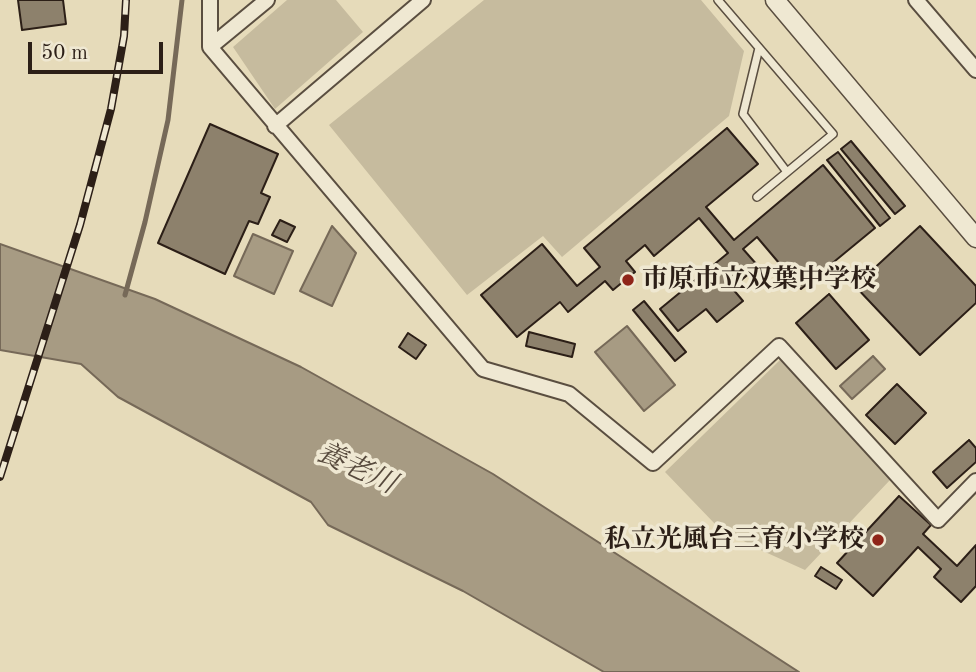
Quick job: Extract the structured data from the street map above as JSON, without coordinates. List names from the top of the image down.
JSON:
{
  "water": ["養老川"],
  "places": ["市原市立双葉中学校", "私立光風台三育小学校"],
  "scale_bar": "50 m"
}
